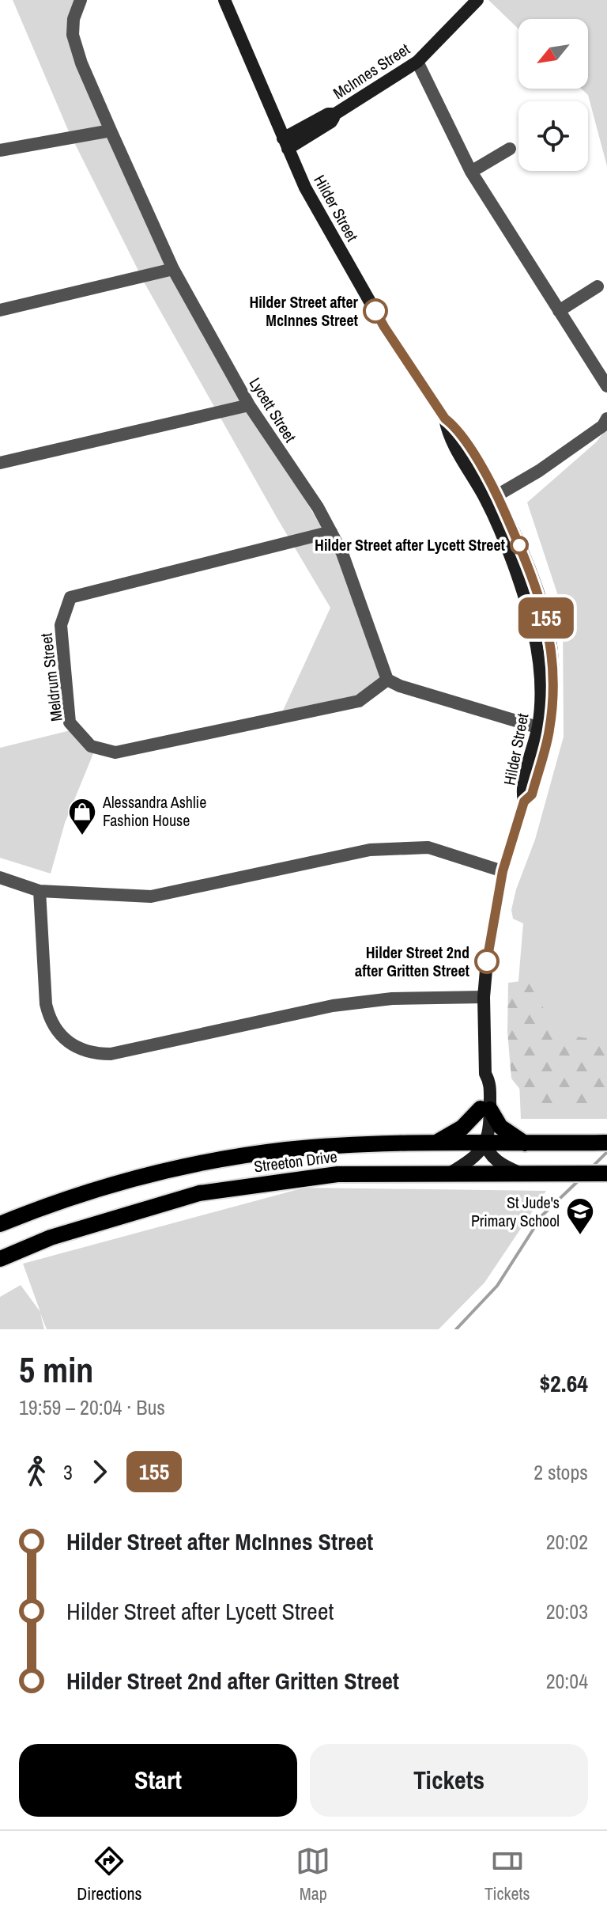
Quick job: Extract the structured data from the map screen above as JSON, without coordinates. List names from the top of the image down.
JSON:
{
  "streets": {
    "main road": ["Streeton Drive"],
    "street": [
      "McInnes Street",
      "Hilder Street",
      "Lycett Street",
      "Meldrum Street"
    ]
  },
  "crossings": [
    ["McInnes Street", "Hilder Street"],
    ["Hilder Street", "Streeton Drive"],
    ["Lycett Street", "Meldrum Street"]
  ],
  "places": {
    "other": ["Hilder Street after McInnes Street", "Hilder Street after Lycett Street", "Hilder Street 2nd after Gritten Street"],
    "shop": ["Alessandra Ashlie Fashion House"],
    "school or university": ["St Jude's Primary School"]
  },
  "lines": ["bus line 155"],
  "north": "bottom left",
  "page": {
    "on_map": "155",
    "heading": ["5 min", "19:59 – 20:04 · Bus", "$2.64"],
    "legs": ["3", "155", "2 stops"],
    "list": [
      {
        "name": "Hilder Street after McInnes Street",
        "value": "20:02"
      },
      {
        "name": "Hilder Street after Lycett Street",
        "value": "20:03"
      },
      {
        "name": "Hilder Street 2nd after Gritten Street",
        "value": "20:04"
      }
    ],
    "buttons": ["Start", "Tickets"],
    "tabs": ["Directions", "Map", "Tickets"]
  }
}
